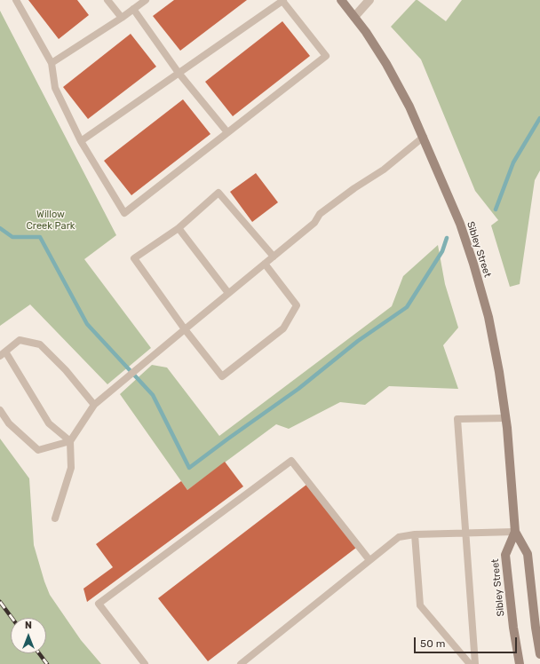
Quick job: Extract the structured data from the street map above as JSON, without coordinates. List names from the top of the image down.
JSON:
{
  "streets": {
    "street": ["Sibley Street"]
  },
  "parks": ["Willow Creek Park"],
  "scale_bar": "50 m",
  "north": "top"
}
